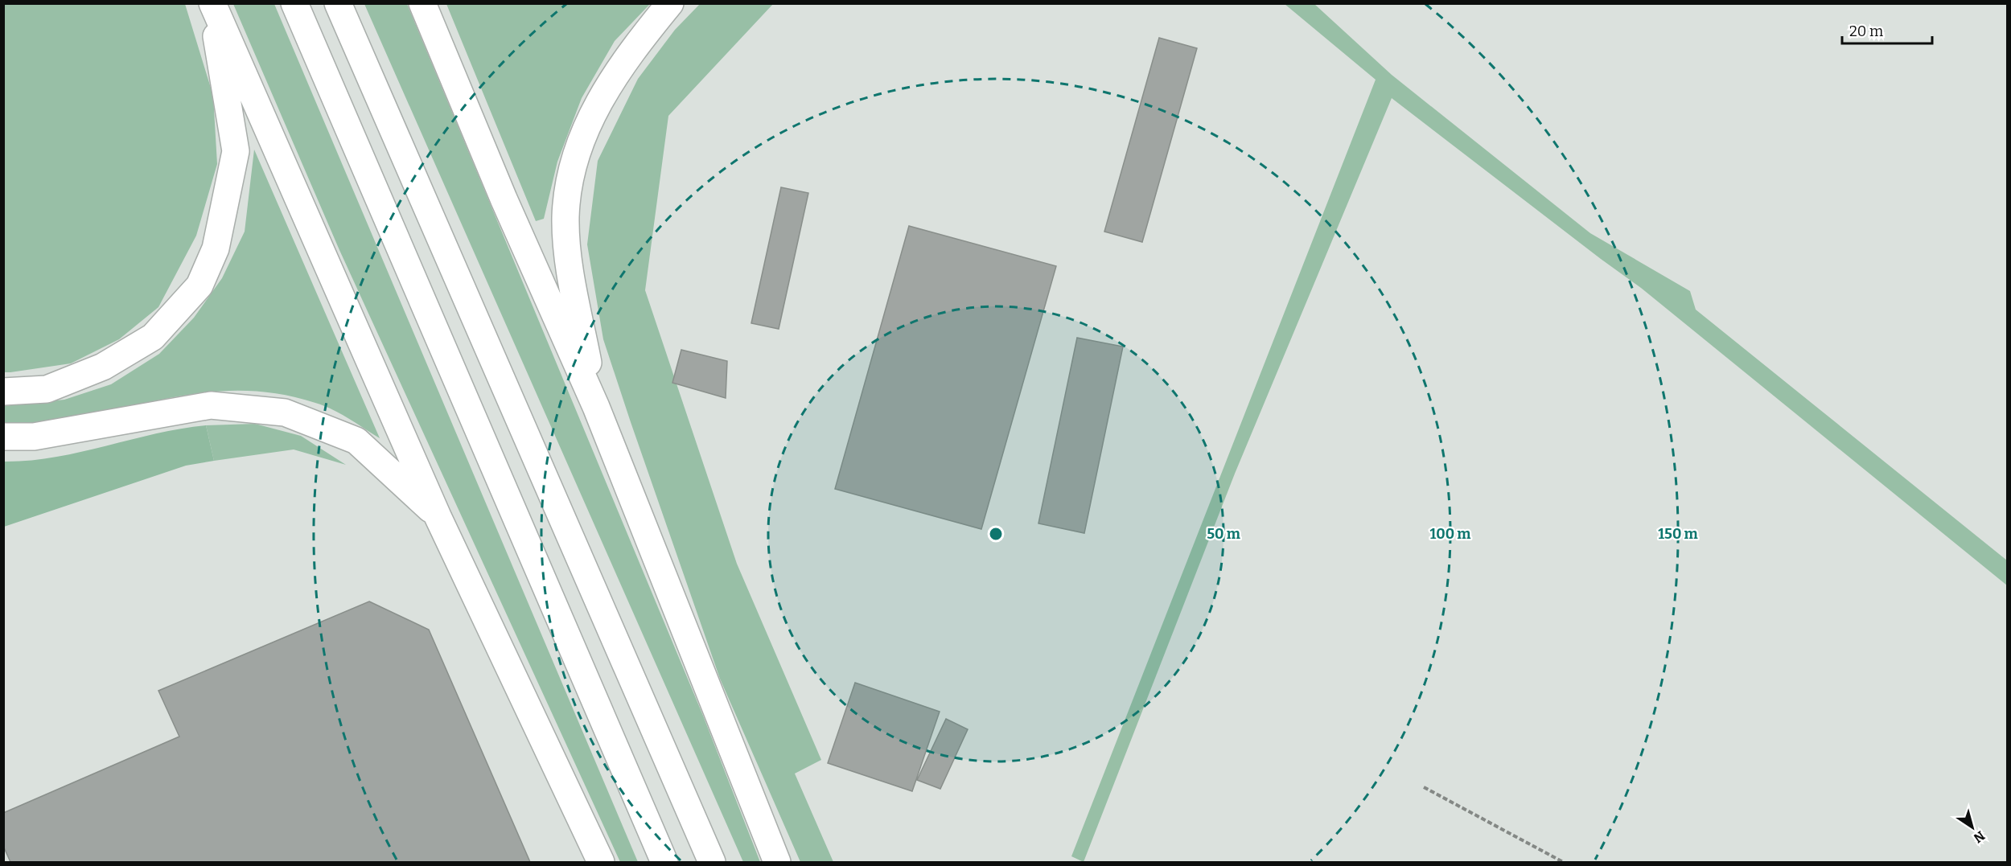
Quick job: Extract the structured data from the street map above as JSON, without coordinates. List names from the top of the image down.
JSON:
{
  "scale_bar": "20 m",
  "north": "bottom right",
  "rings": ["50 m", "100 m", "150 m"]
}
